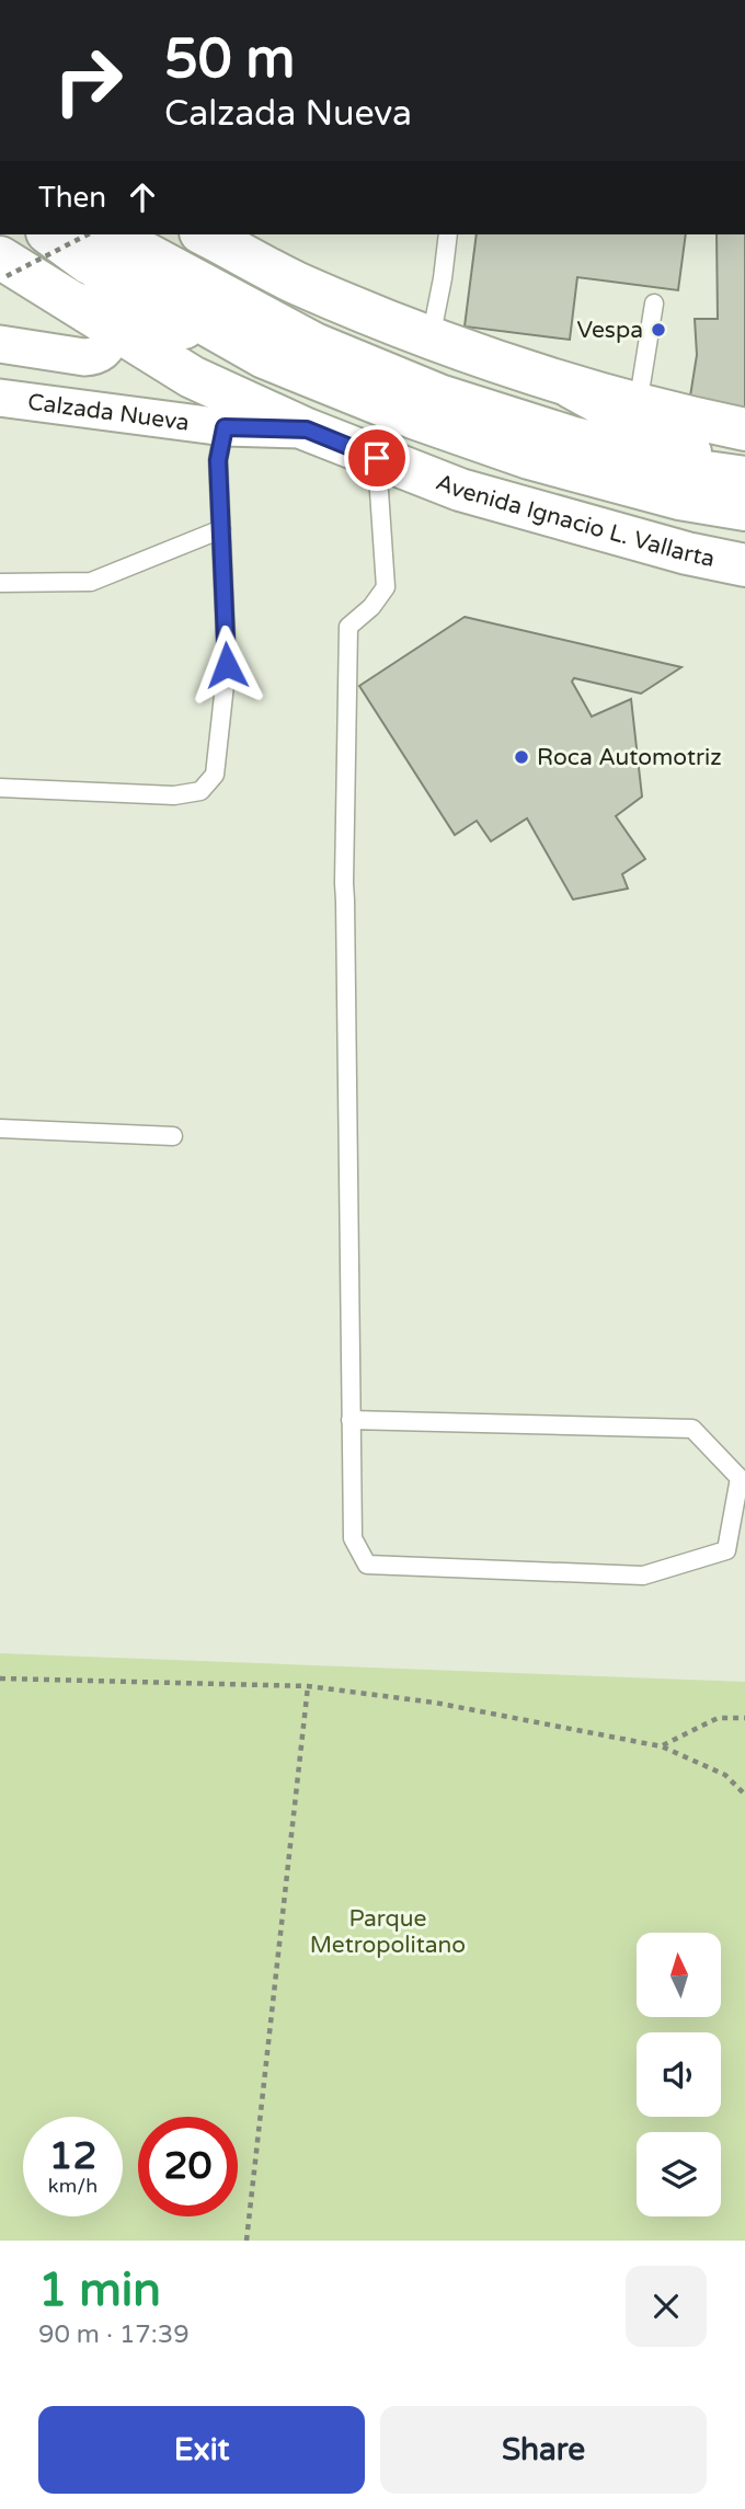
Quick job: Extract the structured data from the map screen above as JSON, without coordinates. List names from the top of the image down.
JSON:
{
  "streets": {
    "main road": ["Avenida Ignacio L. Vallarta"],
    "street": ["Calzada Nueva"]
  },
  "crossings": [
    ["Calzada Nueva", "Avenida Ignacio L. Vallarta"]
  ],
  "parks": ["Parque Metropolitano"],
  "places": ["Vespa", "Roca Automotriz"],
  "north": "top",
  "page": {
    "turn": ["50 m", "Calzada Nueva"],
    "then": "Then",
    "speed": "12 km/h",
    "limit": "20",
    "heading": ["1 min", "90 m · 17:39"],
    "buttons": ["Exit", "Share"]
  }
}
